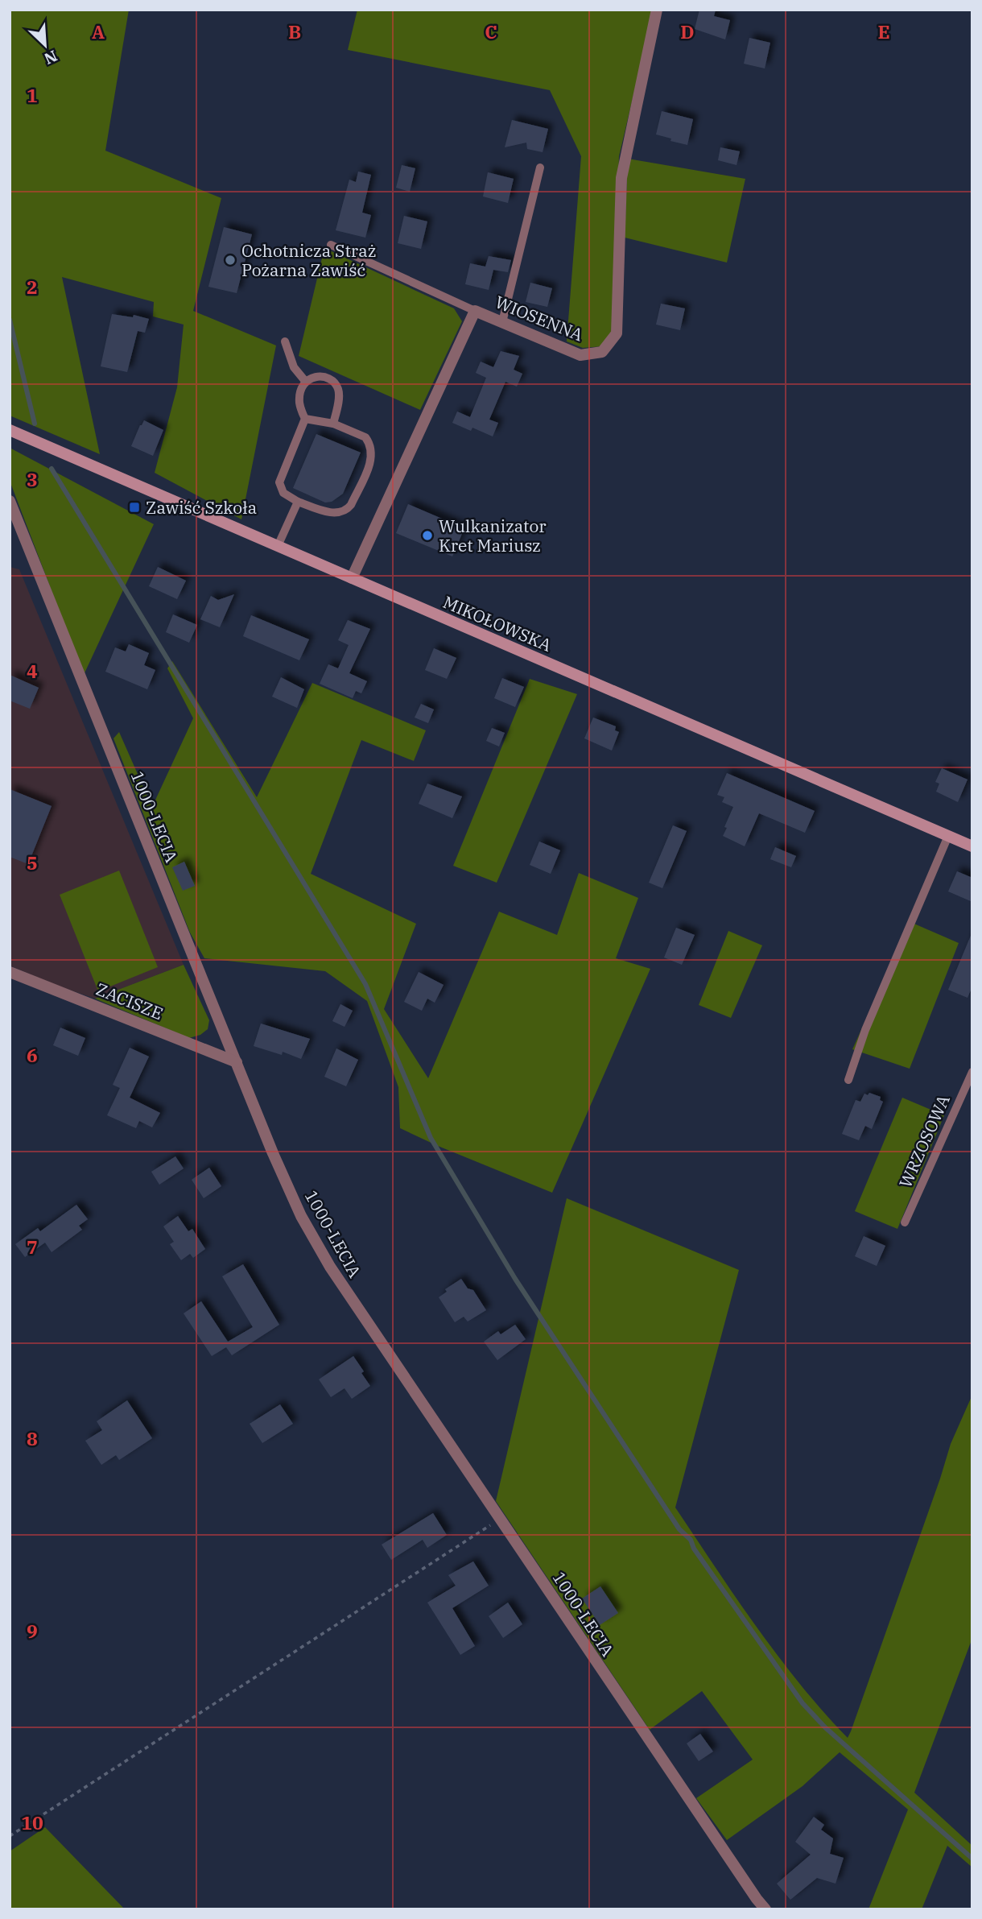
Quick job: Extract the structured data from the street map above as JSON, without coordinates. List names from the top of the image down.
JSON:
{
  "streets": {
    "main road": ["MIKOŁOWSKA"],
    "street": ["WIOSENNA", "1000-LECIA", "ZACISZE"],
    "lane": ["WRZOSOWA"]
  },
  "crossings": [
    ["WIOSENNA", "MIKOŁOWSKA"],
    ["1000-LECIA", "ZACISZE"]
  ],
  "places": {
    "other": ["Ochotnicza Straż Pożarna Zawiść", "Wulkanizator Kret Mariusz"],
    "transit": ["Zawiść Szkoła"]
  },
  "north": "bottom right",
  "grid": {
    "columns": [
      "A",
      "B",
      "C",
      "D",
      "E"
    ],
    "rows": [
      "1",
      "2",
      "3",
      "4",
      "5",
      "6",
      "7",
      "8",
      "9",
      "10"
    ]
  }
}
